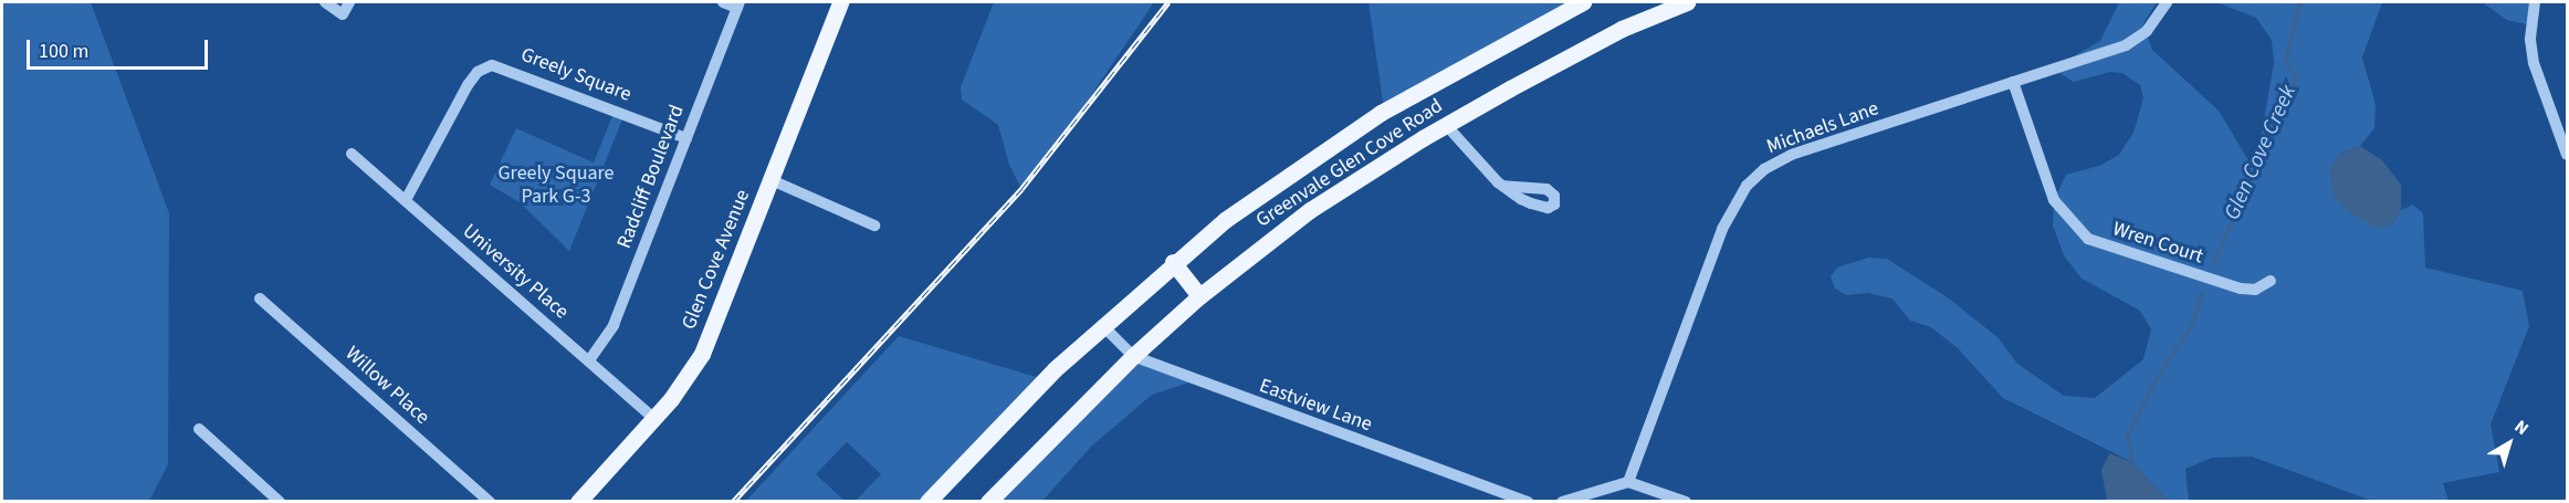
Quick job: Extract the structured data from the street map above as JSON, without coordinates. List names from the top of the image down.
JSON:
{
  "streets": {
    "main road": ["Greenvale Glen Cove Road", "Glen Cove Avenue"],
    "street": [
      "Greely Square",
      "Michaels Lane",
      "Radcliff Boulevard",
      "Wren Court",
      "University Place",
      "Willow Place",
      "Eastview Lane"
    ]
  },
  "crossings": [
    ["Greely Square", "Radcliff Boulevard"],
    ["Greely Square", "University Place"],
    ["Michaels Lane", "Wren Court"],
    ["Greenvale Glen Cove Road", "Eastview Lane"],
    ["Radcliff Boulevard", "University Place"],
    ["Glen Cove Avenue", "University Place"]
  ],
  "water": ["Glen Cove Creek"],
  "parks": ["Greely Square Park G-3"],
  "scale_bar": "100 m",
  "north": "top right"
}
